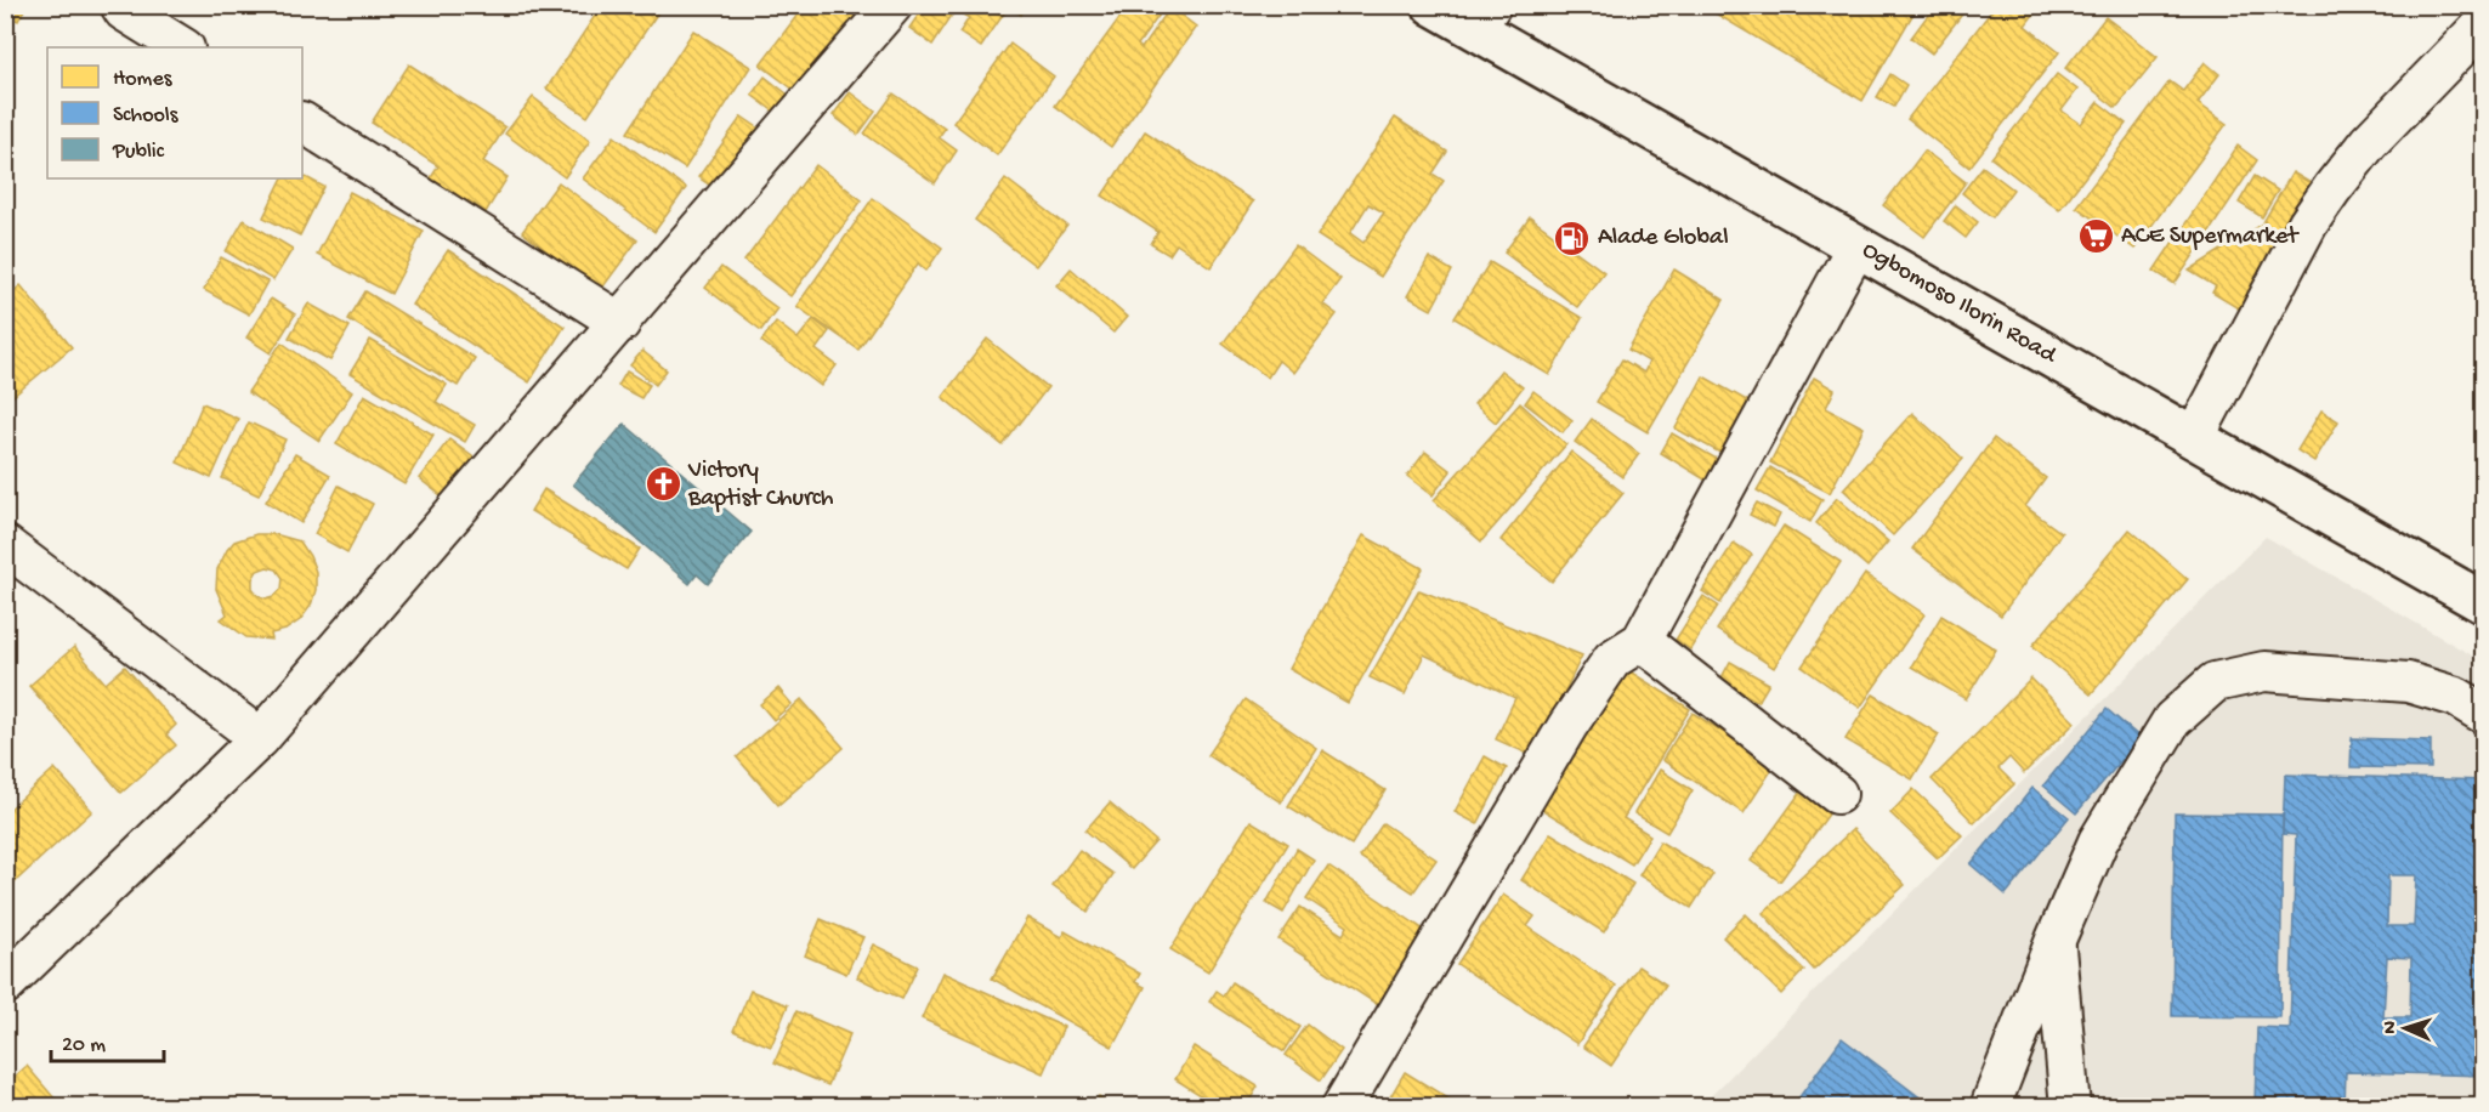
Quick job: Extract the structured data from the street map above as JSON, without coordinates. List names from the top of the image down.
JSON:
{
  "streets": {
    "highway": ["Ogbomoso Ilorin Road"]
  },
  "places": {
    "supermarket": ["ACE Supermarket"],
    "fuel station": ["Alade Global"],
    "church": ["Victory Baptist Church"]
  },
  "legend": ["Homes", "Schools", "Public"],
  "scale_bar": "20 m",
  "north": "left"
}
